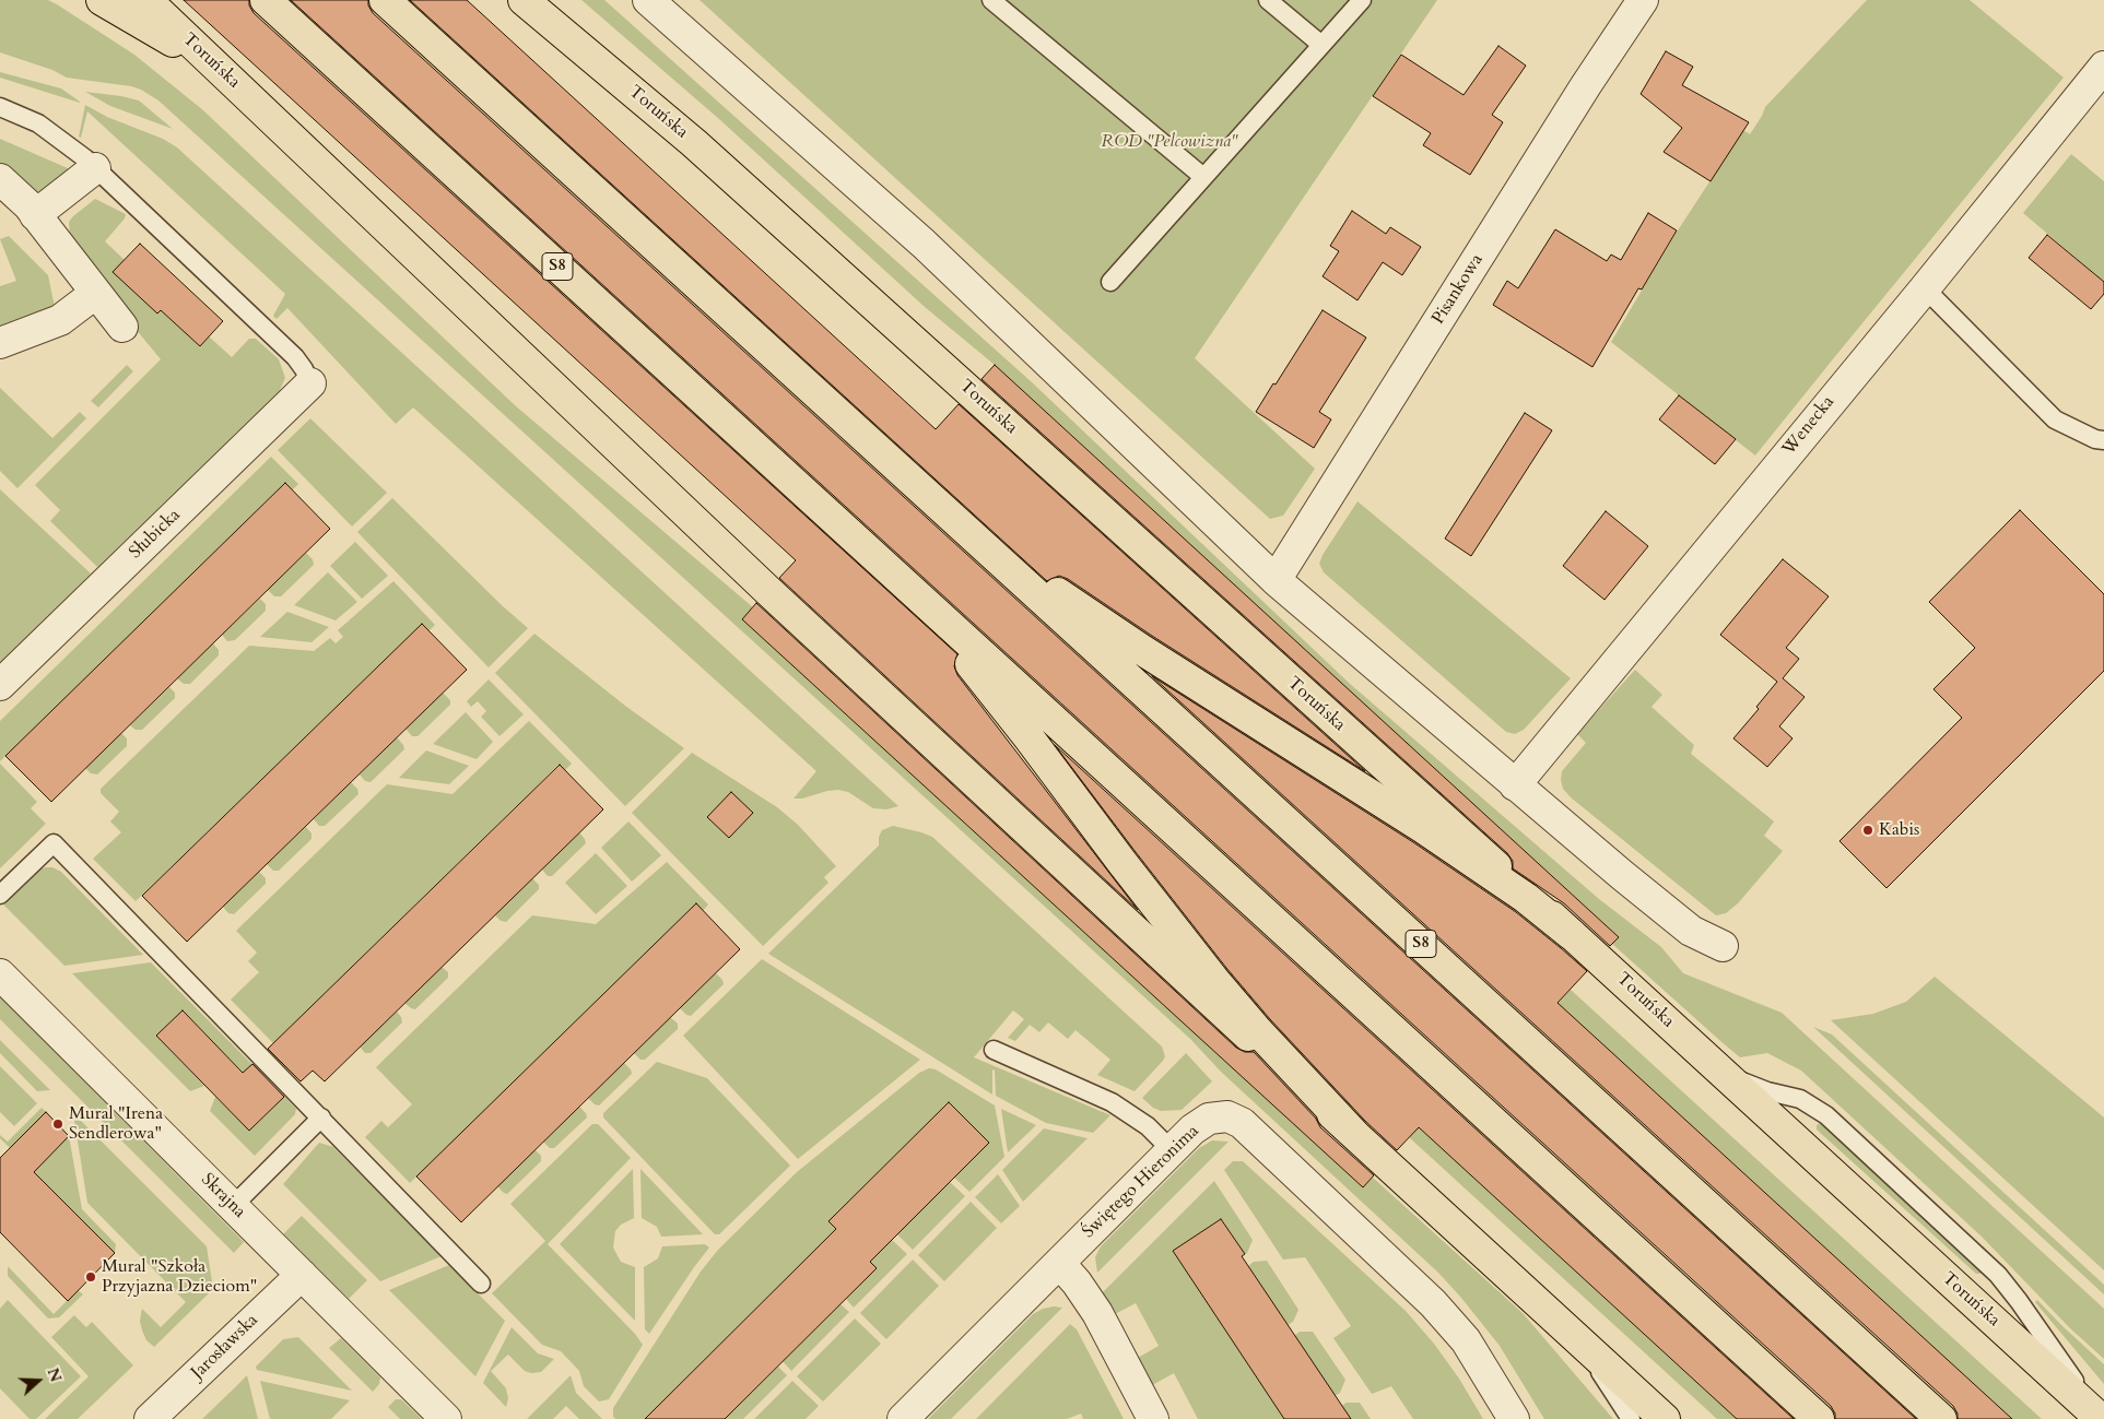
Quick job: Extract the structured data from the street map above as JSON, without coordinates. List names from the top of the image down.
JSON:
{
  "streets": {
    "main road": ["Toruńska", "S8"],
    "street": [
      "Pisankowa",
      "Wenecka",
      "Słubicka",
      "Świętego Hieronima",
      "Skrajna",
      "Jarosławska"
    ]
  },
  "crossings": [
    ["Skrajna", "Jarosławska"]
  ],
  "parks": ["ROD \"Pelcowizna\""],
  "places": ["Kabis", "Mural \"Irena Sendlerowa\"", "Mural \"Szkoła Przyjazna Dzieciom\""],
  "north": "right"
}
